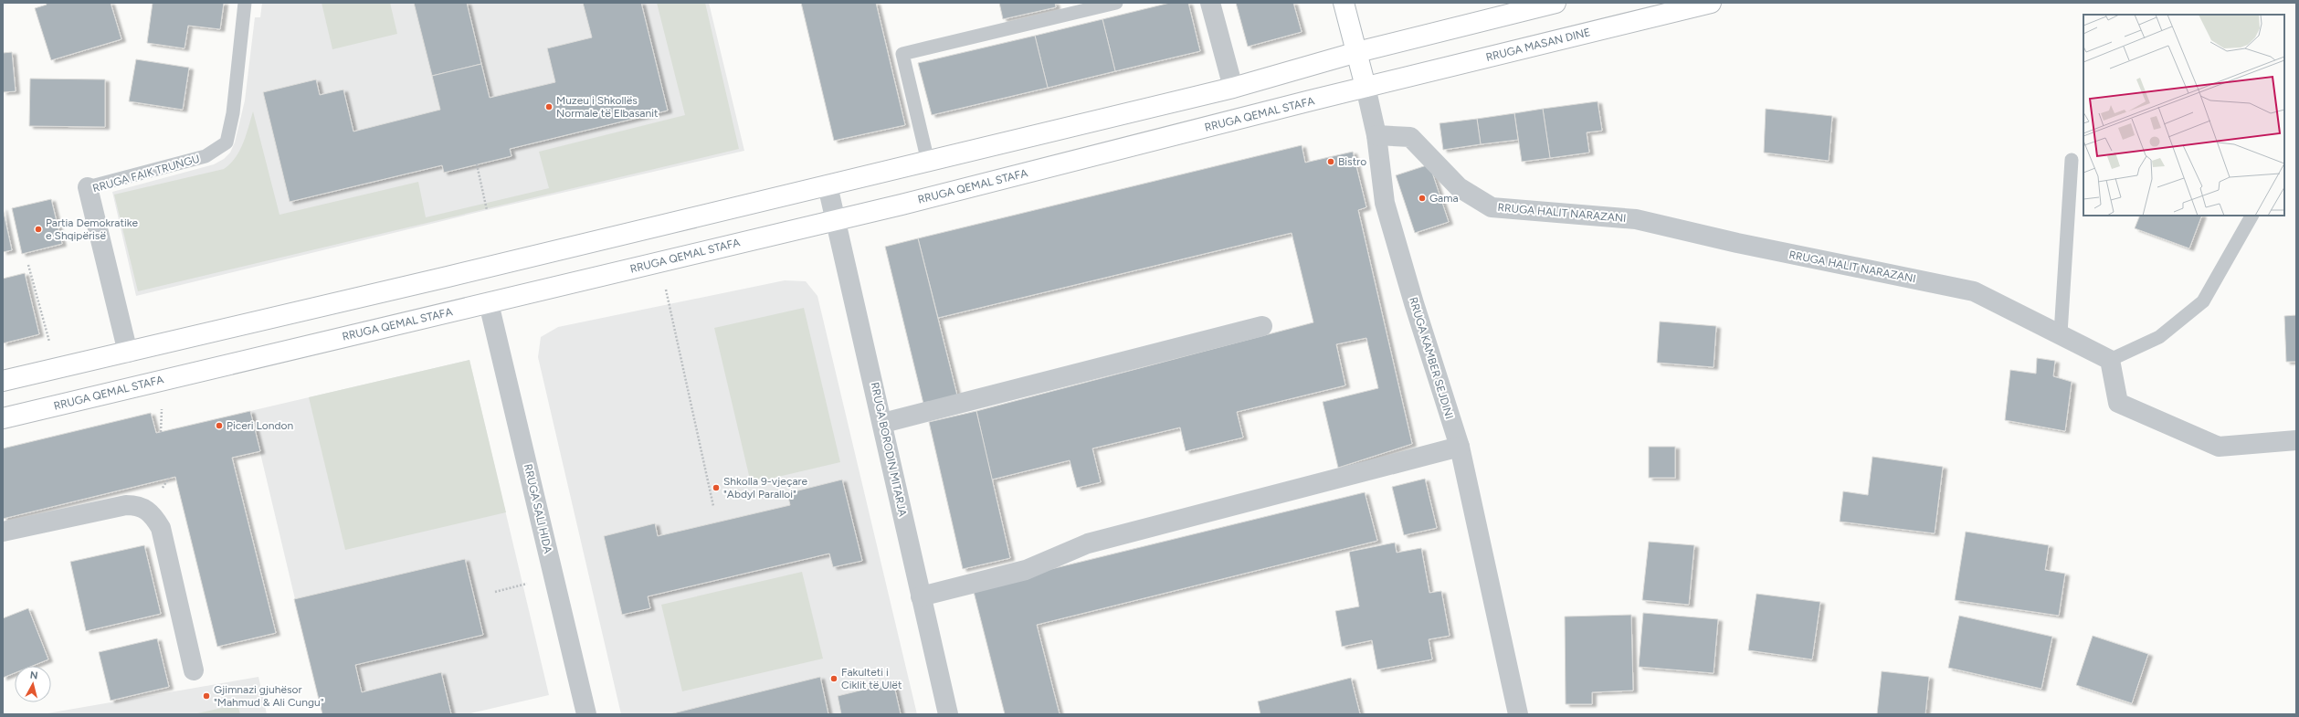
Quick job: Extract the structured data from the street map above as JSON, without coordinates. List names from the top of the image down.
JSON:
{
  "streets": {
    "main road": ["RRUGA MASAN DINE", "RRUGA QEMAL STAFA", "RRUGA KAMBER SEJDINI"],
    "street": [
      "RRUGA FAIK TRUNGU",
      "RRUGA HALIT NARAZANI",
      "RRUGA BORODIN MITARJA",
      "RRUGA SALI HIDA"
    ]
  },
  "crossings": [
    ["RRUGA MASAN DINE", "RRUGA QEMAL STAFA"],
    ["RRUGA MASAN DINE", "RRUGA KAMBER SEJDINI"],
    ["RRUGA QEMAL STAFA", "RRUGA KAMBER SEJDINI"],
    ["RRUGA QEMAL STAFA", "RRUGA BORODIN MITARJA"],
    ["RRUGA QEMAL STAFA", "RRUGA SALI HIDA"],
    ["RRUGA HALIT NARAZANI", "RRUGA KAMBER SEJDINI"]
  ],
  "places": [
    "Muzeu i Shkollës Normale të Elbasanit",
    "Bistro",
    "Gama",
    "Partia Demokratike e Shqipërisë",
    "Piceri London",
    "Shkolla 9-vjeçare \"Abdyl Paralloi\"",
    "Fakulteti i Ciklit të Ulët",
    "Gjimnazi gjuhësor \"Mahmud & Ali Cungu\""
  ],
  "north": "top"
}
